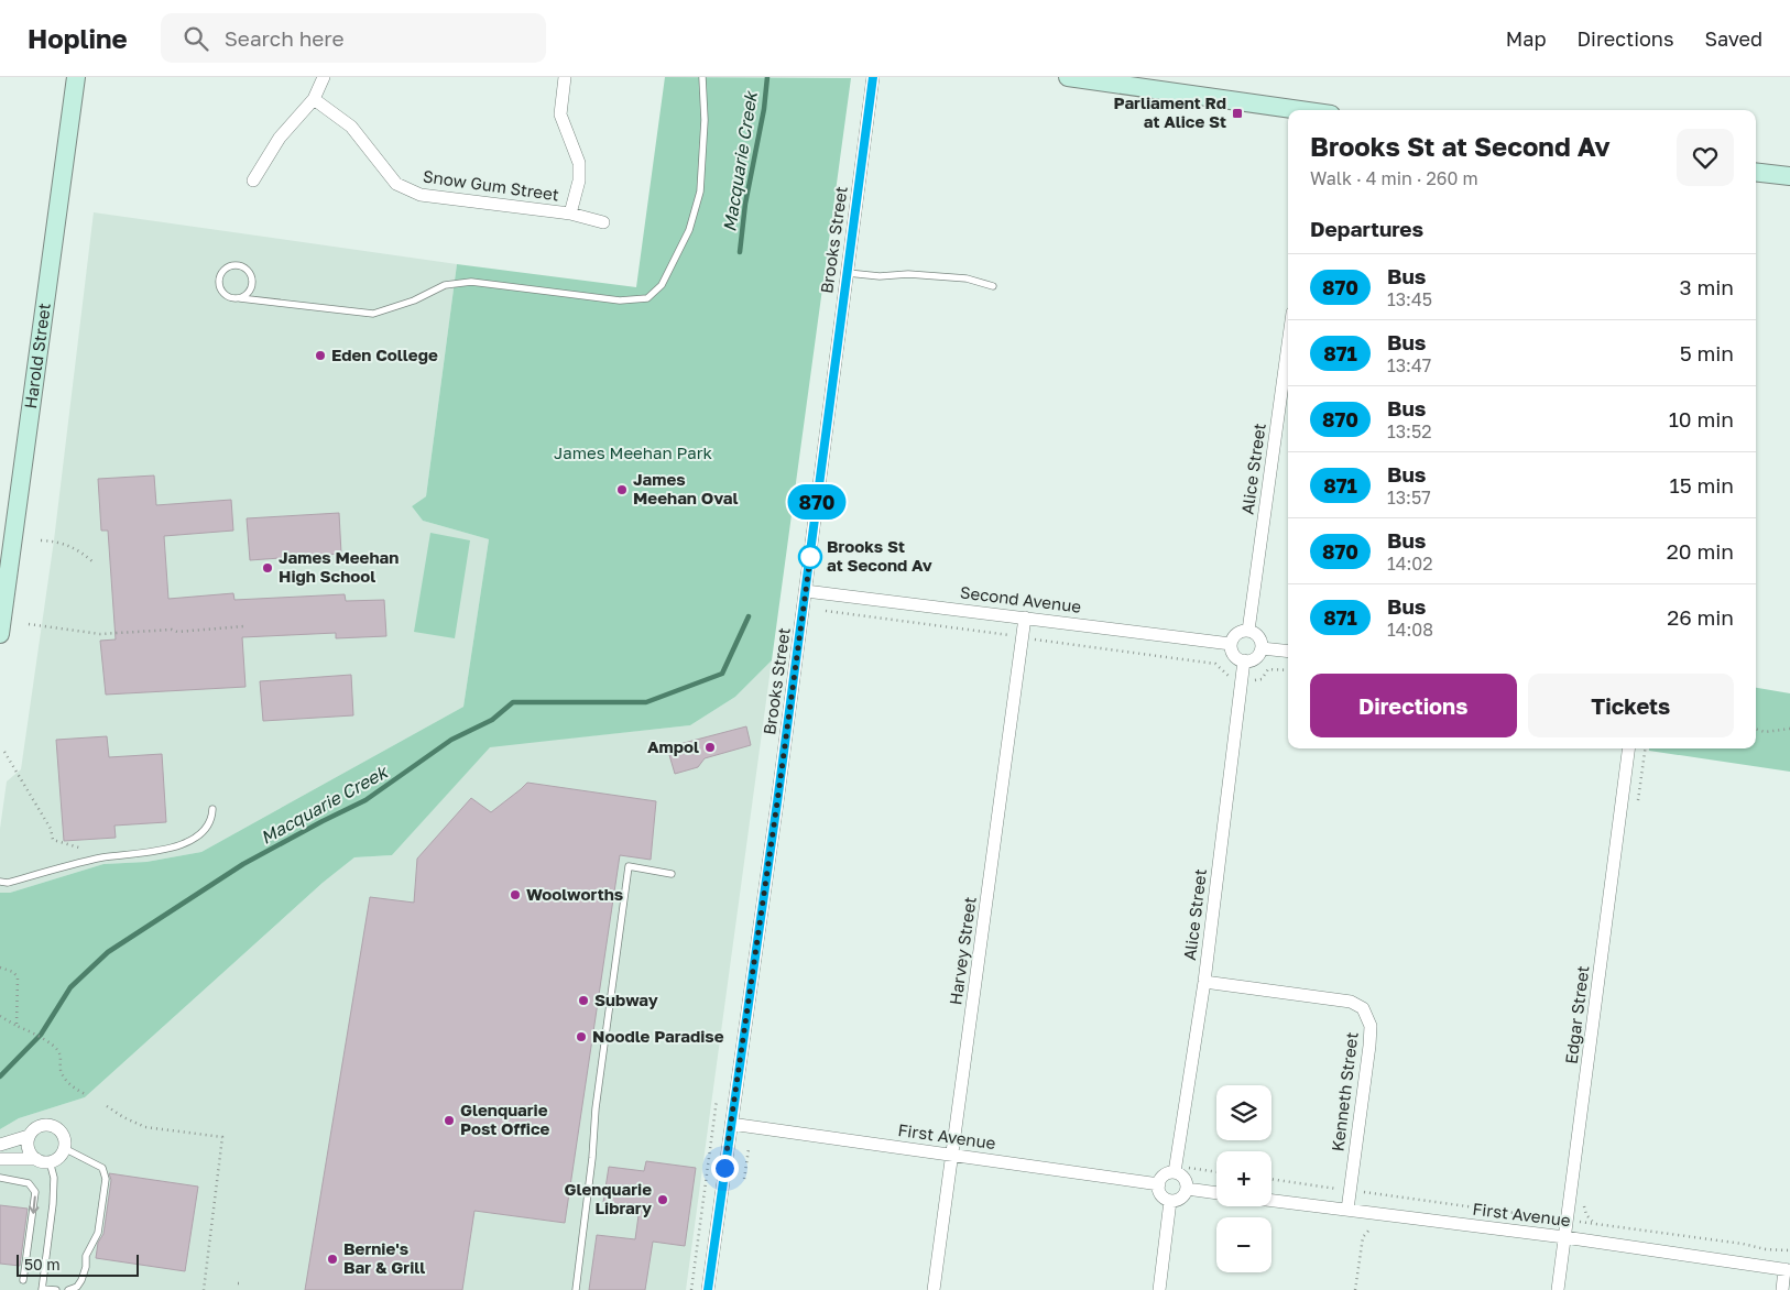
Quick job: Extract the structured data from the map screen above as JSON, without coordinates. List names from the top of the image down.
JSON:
{
  "streets": {
    "main road": ["Harold Street"],
    "street": [
      "Snow Gum Street",
      "Brooks Street",
      "Alice Street",
      "Second Avenue",
      "Harvey Street",
      "Edgar Street",
      "Kenneth Street",
      "First Avenue"
    ]
  },
  "crossings": [
    ["Brooks Street", "Second Avenue"],
    ["Brooks Street", "First Avenue"],
    ["Alice Street", "Second Avenue"],
    ["Alice Street", "Kenneth Street"],
    ["Alice Street", "First Avenue"],
    ["Second Avenue", "Harvey Street"],
    ["Harvey Street", "First Avenue"],
    ["Edgar Street", "First Avenue"],
    ["Kenneth Street", "First Avenue"]
  ],
  "water": ["Macquarie Creek"],
  "parks": ["James Meehan Park"],
  "places": {
    "transit": ["Parliament Rd at Alice St"],
    "other": [
      "Eden College",
      "James Meehan Oval",
      "Brooks St at Second Av",
      "James Meehan High School",
      "Ampol",
      "Woolworths",
      "Subway",
      "Noodle Paradise",
      "Glenquarie Post Office",
      "Glenquarie Library",
      "Bernie's Bar & Grill"
    ]
  },
  "lines": ["bus line 870"],
  "scale_bar": "50 m",
  "page": {
    "header": "Hopline",
    "search": "Search here",
    "nav": ["Map", "Directions", "Saved"],
    "on_map": "870",
    "heading": [
      ["Brooks St at Second Av", "Walk · 4 min · 260 m"],
      "Departures"
    ],
    "list": [
      {
        "mark": "870",
        "name": "Bus",
        "note": "13:45",
        "value": "3 min"
      },
      {
        "mark": "871",
        "name": "Bus",
        "note": "13:47",
        "value": "5 min"
      },
      {
        "mark": "870",
        "name": "Bus",
        "note": "13:52",
        "value": "10 min"
      },
      {
        "mark": "871",
        "name": "Bus",
        "note": "13:57",
        "value": "15 min"
      },
      {
        "mark": "870",
        "name": "Bus",
        "note": "14:02",
        "value": "20 min"
      },
      {
        "mark": "871",
        "name": "Bus",
        "note": "14:08",
        "value": "26 min"
      }
    ],
    "buttons": ["Directions", "Tickets"],
    "map_buttons": ["+", "−"],
    "scale": "50 m"
  }
}
